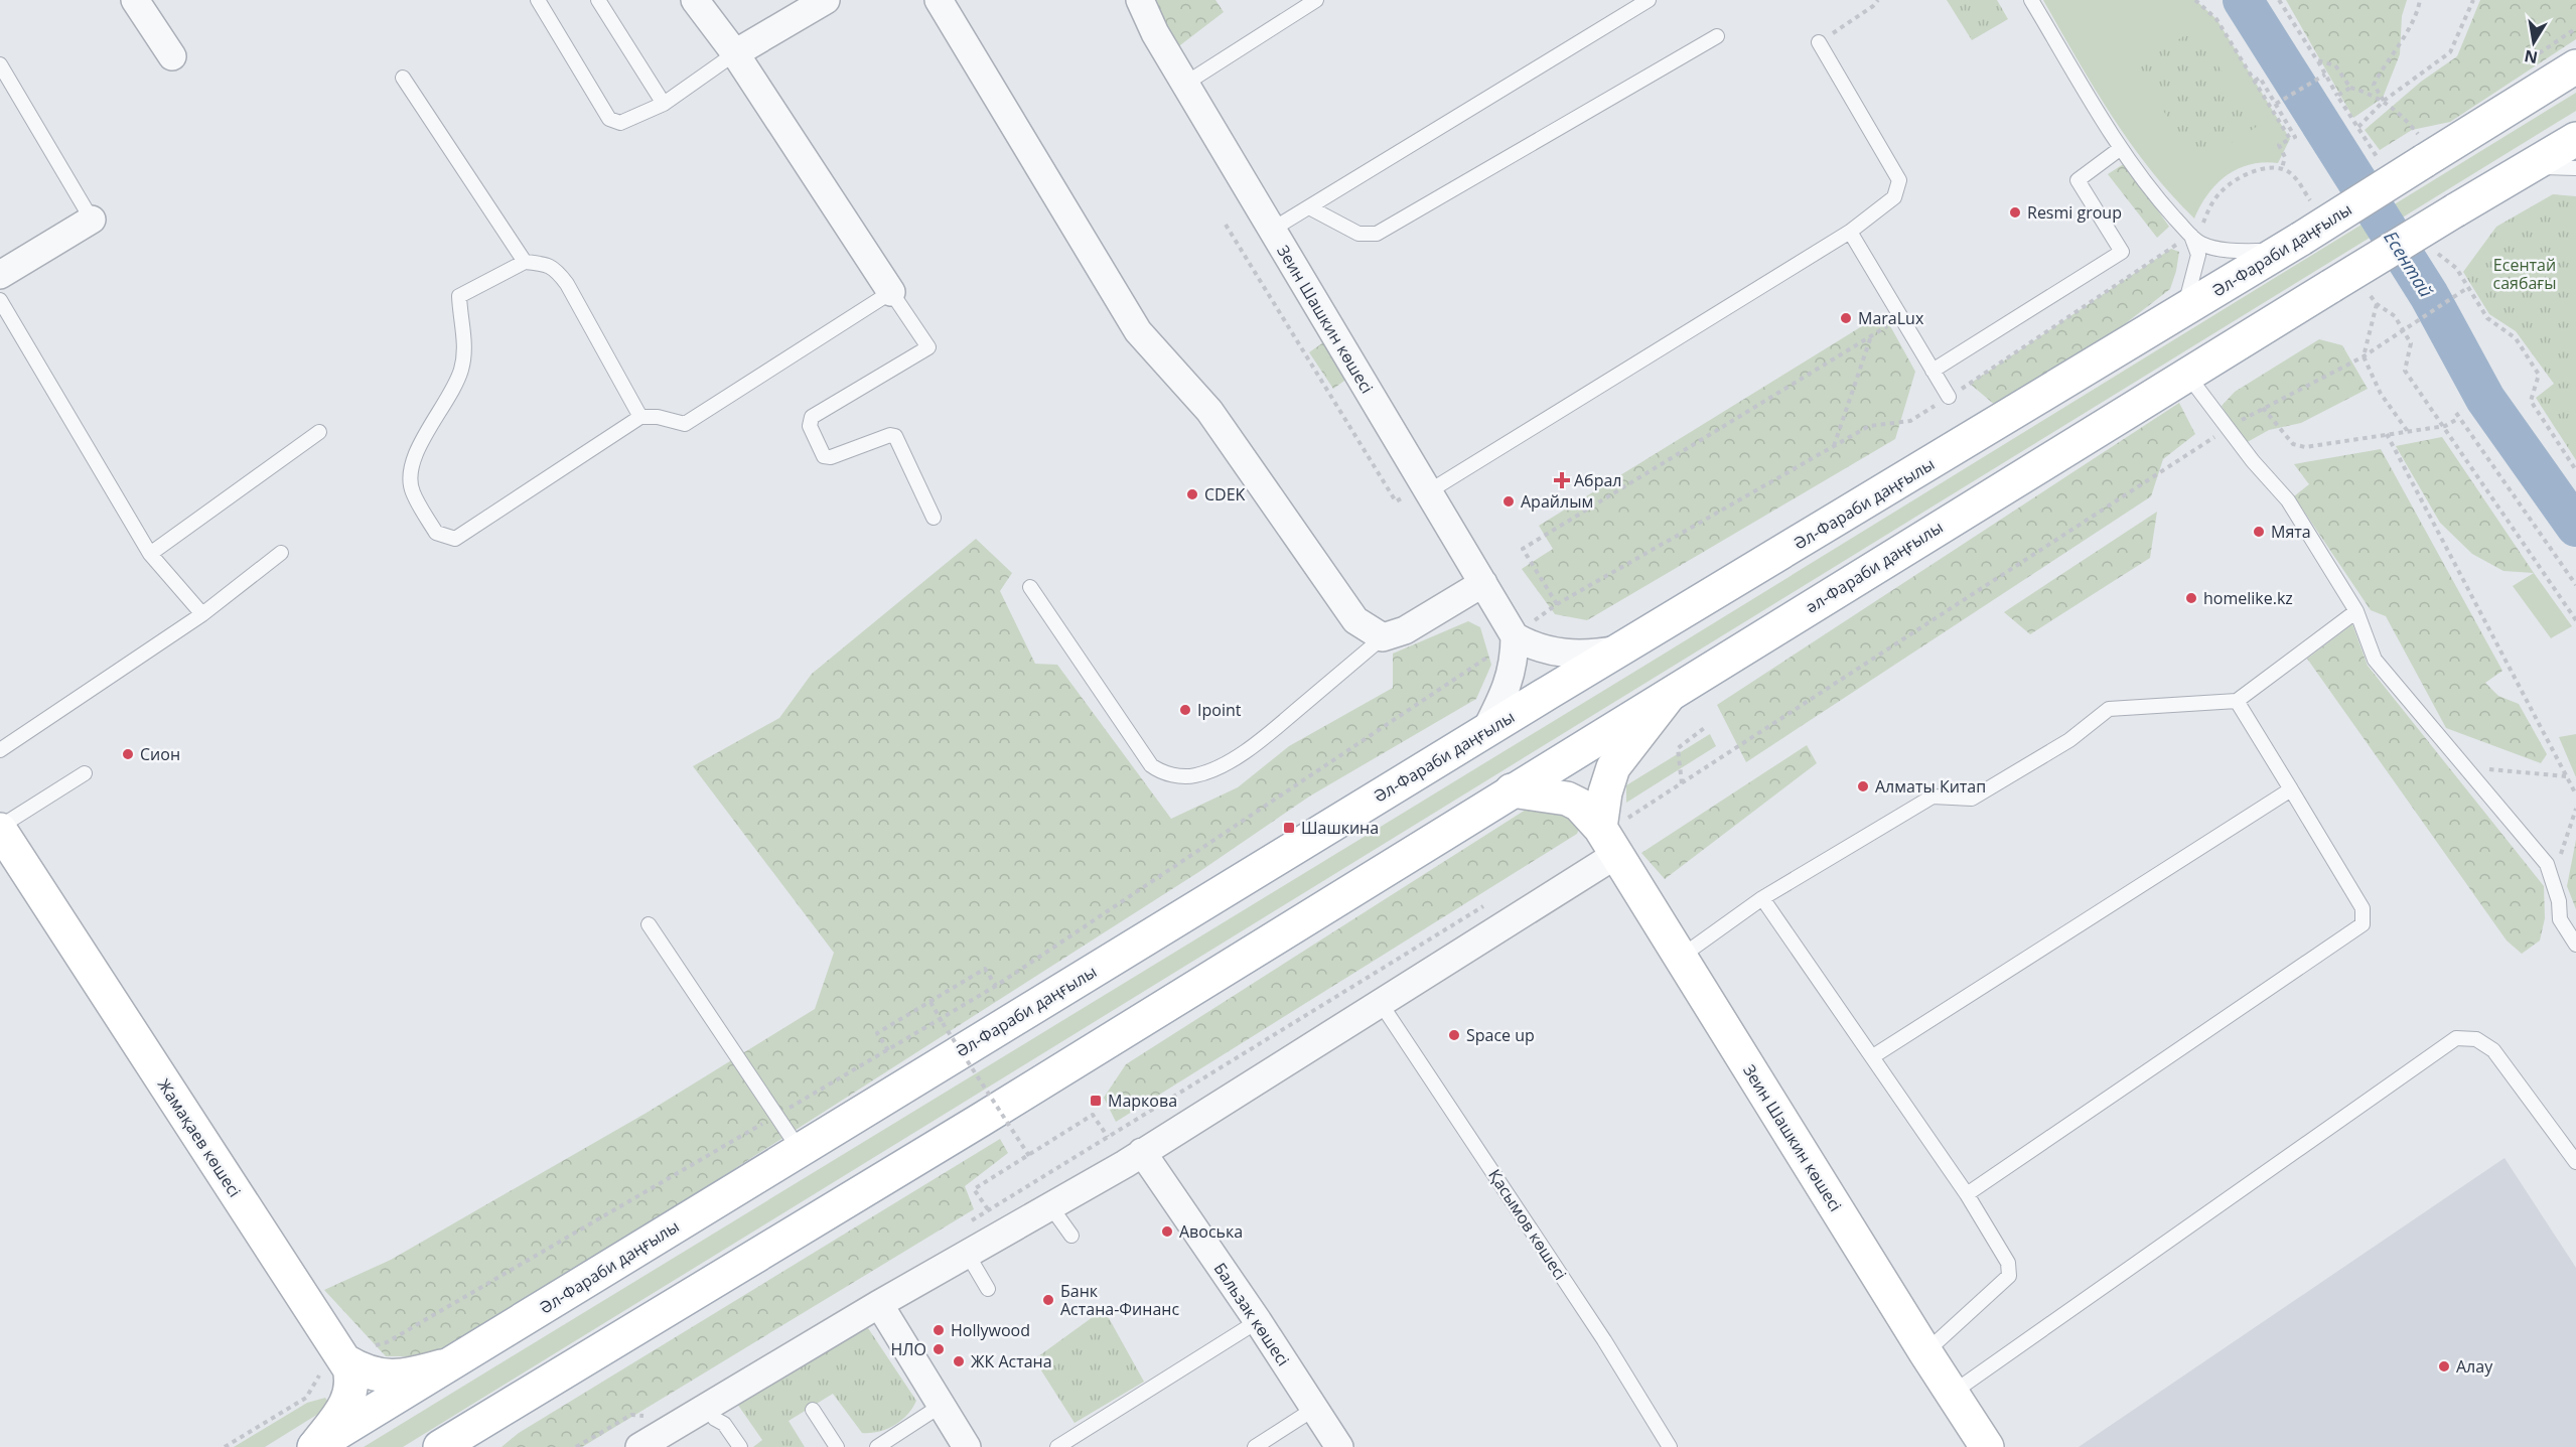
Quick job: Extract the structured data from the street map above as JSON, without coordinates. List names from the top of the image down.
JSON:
{
  "streets": {
    "main road": [
      "Әл-Фараби даңғылы",
      "Зеин Шашкин көшесі",
      "әл-Фараби даңғылы",
      "Жамақаев көшесі"
    ],
    "street": ["Бальзак көшесі"],
    "lane": ["Қасымов көшесі"]
  },
  "crossings": [
    ["Әл-Фараби даңғылы", "Жамақаев көшесі"],
    ["Зеин Шашкин көшесі", "әл-Фараби даңғылы"]
  ],
  "water": ["Есентай"],
  "parks": ["Есентай саябағы"],
  "places": {
    "other": [
      "Resmi group",
      "MaraLux",
      "CDEK",
      "Арайлым",
      "Мята",
      "homelike.kz",
      "Ipoint",
      "Сион",
      "Алматы Китап",
      "Space up",
      "Авоська",
      "Банк Астана-Финанс",
      "Hollywood",
      "НЛО",
      "ЖК Астана",
      "Алау"
    ],
    "health": ["Абрал"],
    "transit": ["Шашкина", "Маркова"]
  },
  "north": "bottom"
}
